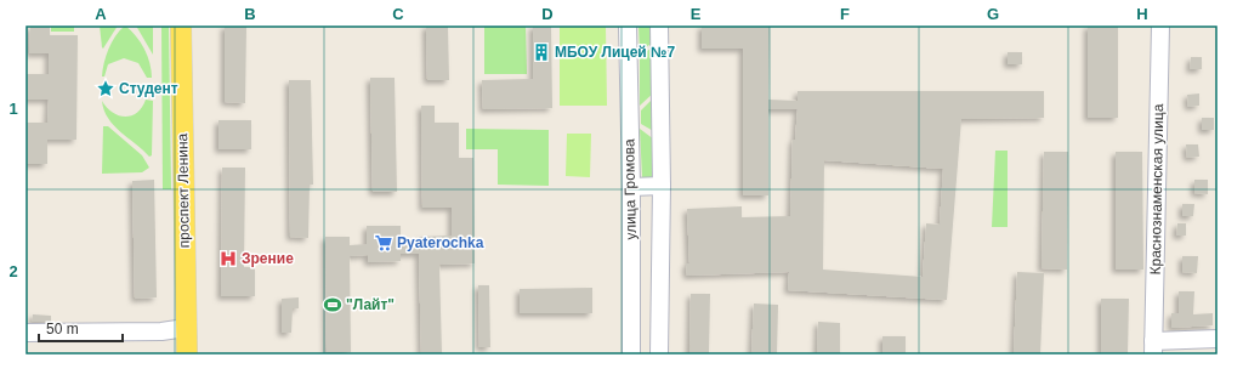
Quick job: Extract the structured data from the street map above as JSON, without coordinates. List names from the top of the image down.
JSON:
{
  "streets": {
    "main road": ["проспект Ленина"],
    "street": ["улица Громова", "Краснознаменская улица"]
  },
  "places": {
    "building": ["МБОУ Лицей №7"],
    "place": ["Студент"],
    "supermarket": ["Pyaterochka"],
    "hospital": ["Зрение"],
    "sports": ["\"Лайт\""]
  },
  "scale_bar": "50 m",
  "grid": {
    "columns": [
      "A",
      "B",
      "C",
      "D",
      "E",
      "F",
      "G",
      "H"
    ],
    "rows": ["1", "2"]
  }
}
